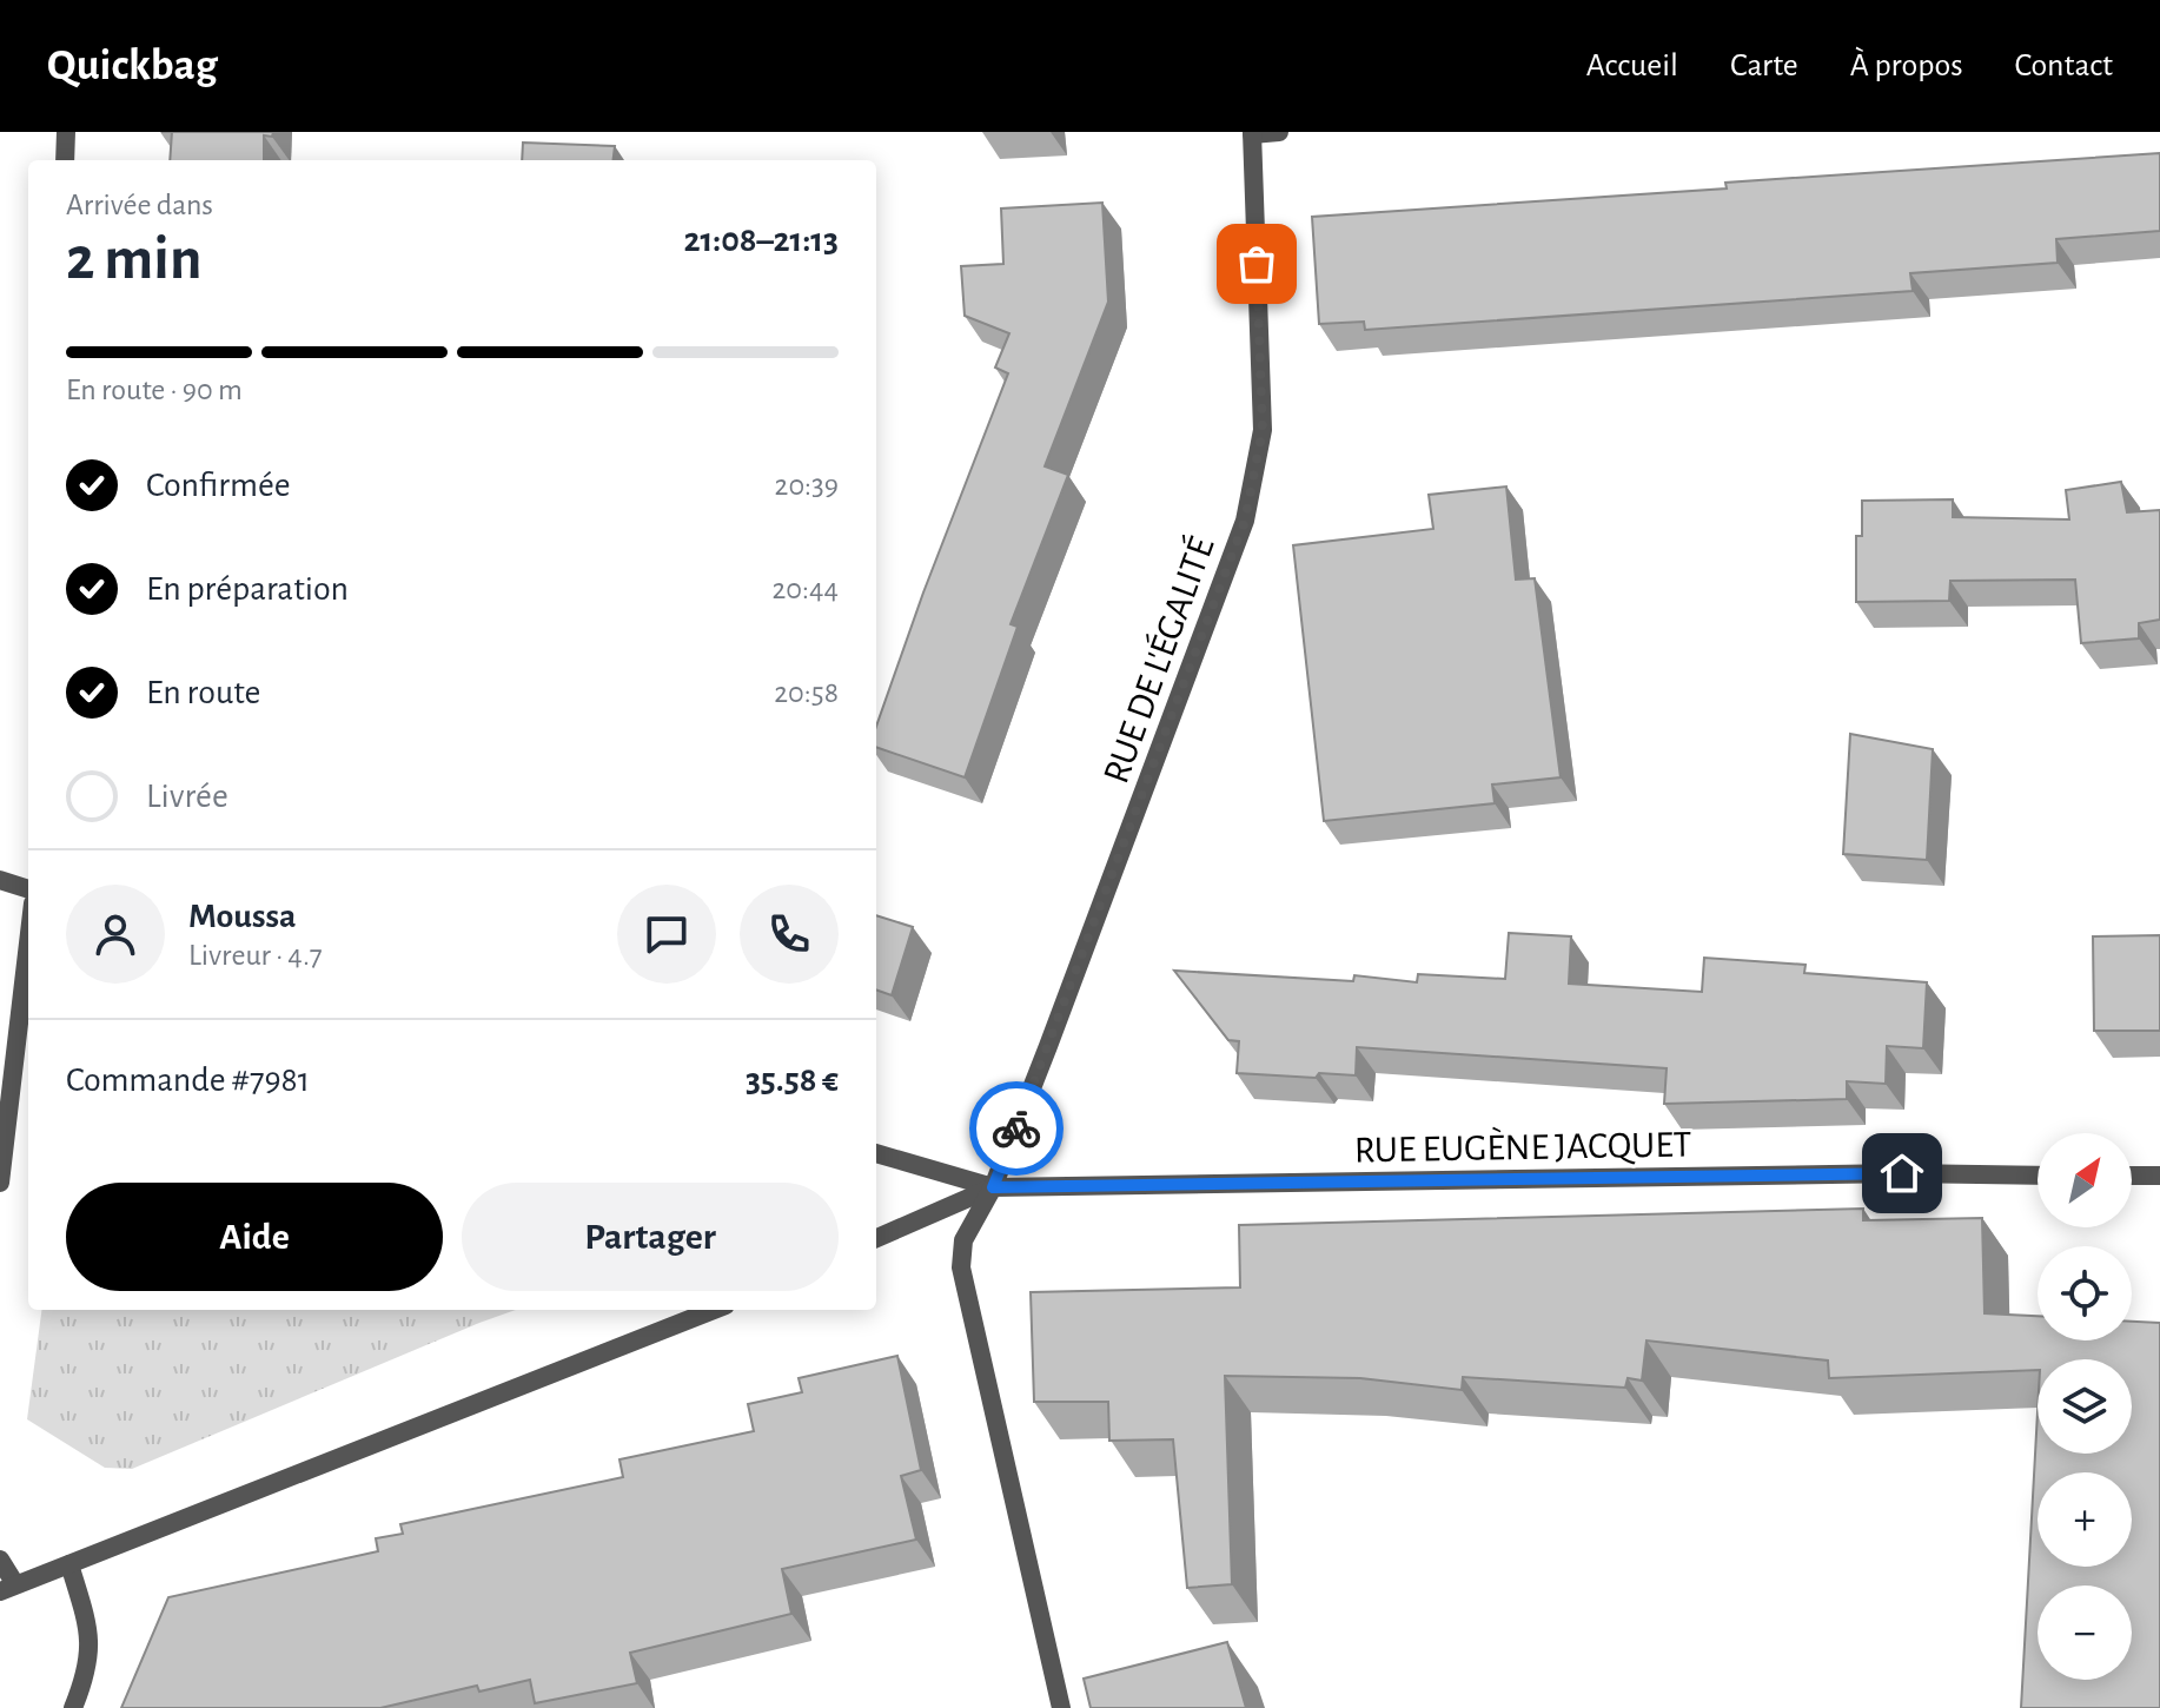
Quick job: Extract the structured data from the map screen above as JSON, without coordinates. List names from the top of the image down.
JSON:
{
  "streets": {
    "street": ["RUE DE L'ÉGALITÉ", "RUE EUGÈNE JACQUET"]
  },
  "crossings": [
    ["RUE DE L'ÉGALITÉ", "RUE EUGÈNE JACQUET"]
  ],
  "north": "top right",
  "page": {
    "header": "Quickbag",
    "nav": [
      "Accueil",
      "Carte",
      "À propos",
      "Contact"
    ],
    "heading": ["2 min", "Arrivée dans", "21:08–21:13"],
    "panel": [
      "Moussa",
      "Livreur · 4.7",
      "Commande #7981",
      "35.58 €"
    ],
    "bar": "En route · 90 m",
    "list": [
      ["Confirmée", "20:39"],
      ["En préparation", "20:44"],
      ["En route", "20:58"],
      "Livrée"
    ],
    "map_buttons": ["+", "−"],
    "buttons": ["Aide", "Partager"]
  }
}
